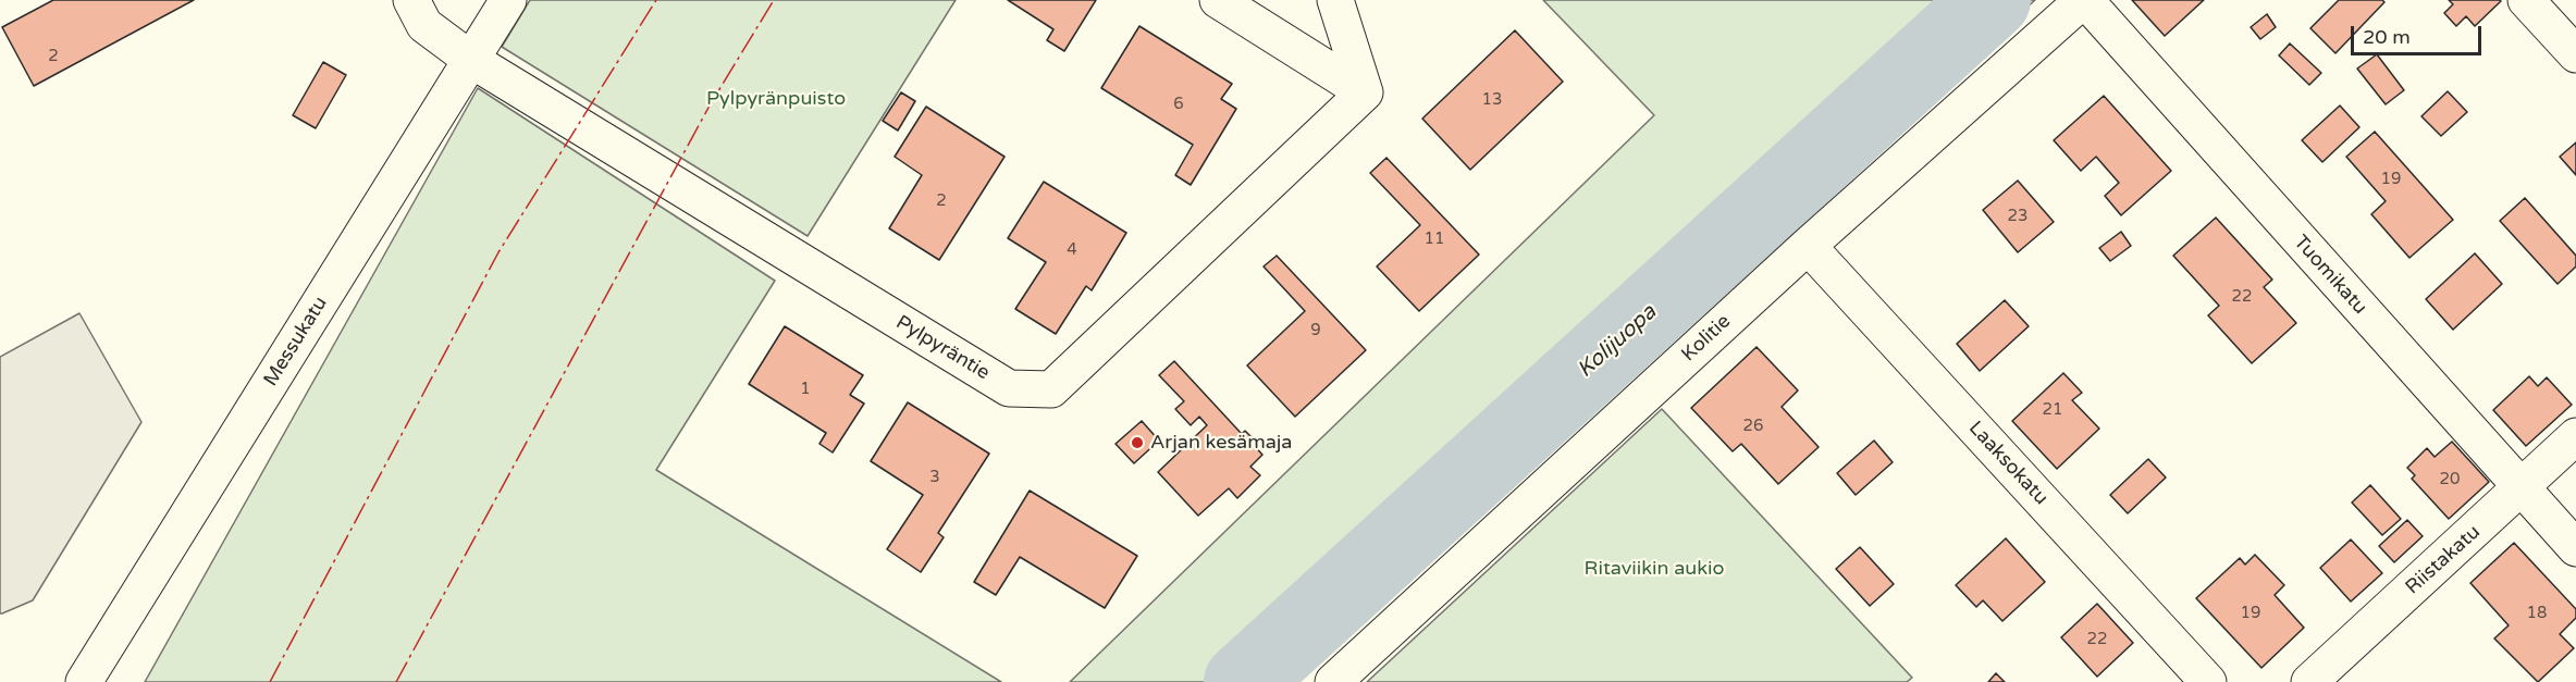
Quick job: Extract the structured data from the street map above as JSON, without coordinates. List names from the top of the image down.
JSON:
{
  "streets": {
    "street": [
      "Tuomikatu",
      "Kolitie",
      "Messukatu",
      "Pylpyräntie",
      "Laaksokatu",
      "Riistakatu"
    ]
  },
  "crossings": [
    ["Tuomikatu", "Kolitie"],
    ["Tuomikatu", "Riistakatu"],
    ["Kolitie", "Laaksokatu"],
    ["Messukatu", "Pylpyräntie"]
  ],
  "water": ["Kolijuopa"],
  "parks": ["Pylpyränpuisto", "Ritaviikin aukio"],
  "places": ["Arjan kesämaja"],
  "house_numbers": [
    "2",
    "13",
    "6",
    "19",
    "2",
    "23",
    "11",
    "4",
    "22",
    "9",
    "1",
    "21",
    "26",
    "3",
    "20",
    "19",
    "18",
    "22"
  ],
  "scale_bar": "20 m"
}
